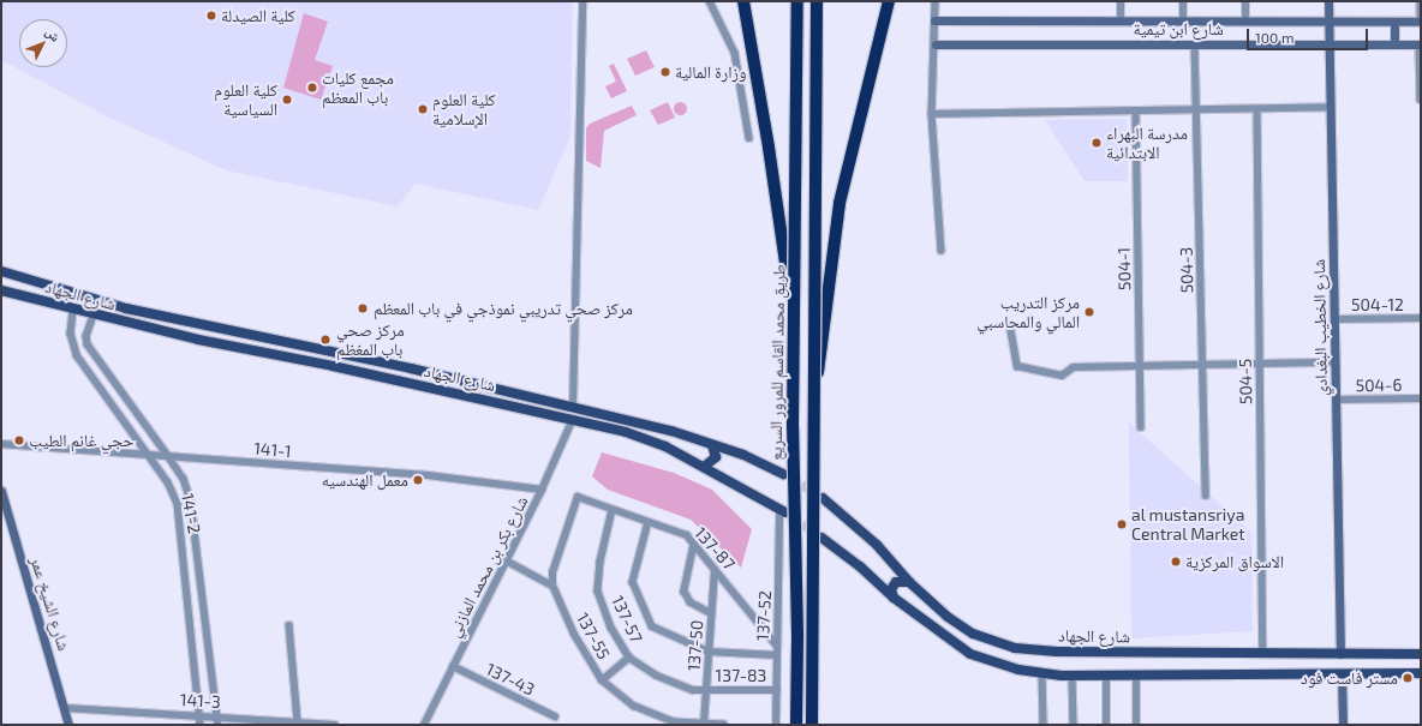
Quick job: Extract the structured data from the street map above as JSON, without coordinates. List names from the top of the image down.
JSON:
{
  "streets": {
    "highway": ["طريق محمد القاسم للمرور السريع"],
    "main road": ["شارع الجهاد"],
    "street": [
      "شارع ابن تيمية",
      "504-1",
      "504-3",
      "504-12",
      "شارع الخطيب البغدادي",
      "504-5",
      "504-6",
      "141-1",
      "141-2",
      "137-87",
      "شارع بكر بن محمد المازني",
      "شارع الشيخ عمر",
      "137-52",
      "137-57",
      "137-55",
      "137-50",
      "137-83",
      "137-43",
      "141-3"
    ]
  },
  "crossings": [
    ["شارع ابن تيمية", "504-3"],
    ["شارع ابن تيمية", "شارع الخطيب البغدادي"],
    ["شارع الجهاد", "شارع الخطيب البغدادي"],
    ["شارع الجهاد", "504-5"],
    ["شارع الجهاد", "141-2"],
    ["شارع الجهاد", "شارع بكر بن محمد المازني"],
    ["شارع الجهاد", "137-52"],
    ["504-12", "شارع الخطيب البغدادي"],
    ["شارع الخطيب البغدادي", "504-6"],
    ["141-1", "141-2"],
    ["141-1", "شارع بكر بن محمد المازني"],
    ["141-2", "141-3"],
    ["137-87", "137-52"],
    ["137-87", "137-57"],
    ["137-87", "137-55"],
    ["137-87", "137-50"],
    ["شارع بكر بن محمد المازني", "137-43"],
    ["شارع الشيخ عمر", "141-3"],
    ["137-52", "137-83"],
    ["137-57", "137-50"],
    ["137-57", "137-83"],
    ["137-55", "137-50"],
    ["137-50", "137-83"]
  ],
  "places": [
    "كلية الصيدلة",
    "وزارة المالية",
    "مجمع كليات باب المعظم",
    "كلية العلوم السياسية",
    "كلية العلوم الإسلامية",
    "مدرسة البهراء الابتدائية",
    "مركز صحي تدريبي نموذجي في باب المعظم",
    "مركز التدريب المالي والمحاسبي",
    "مركز صحي باب المغظم",
    "حجي غانم الطيب",
    "معمل الهندسيه",
    "al mustansriya Central Market",
    "الاسواق المركزية",
    "مستر فاست فود"
  ],
  "scale_bar": "100 m",
  "north": "top right"
}
